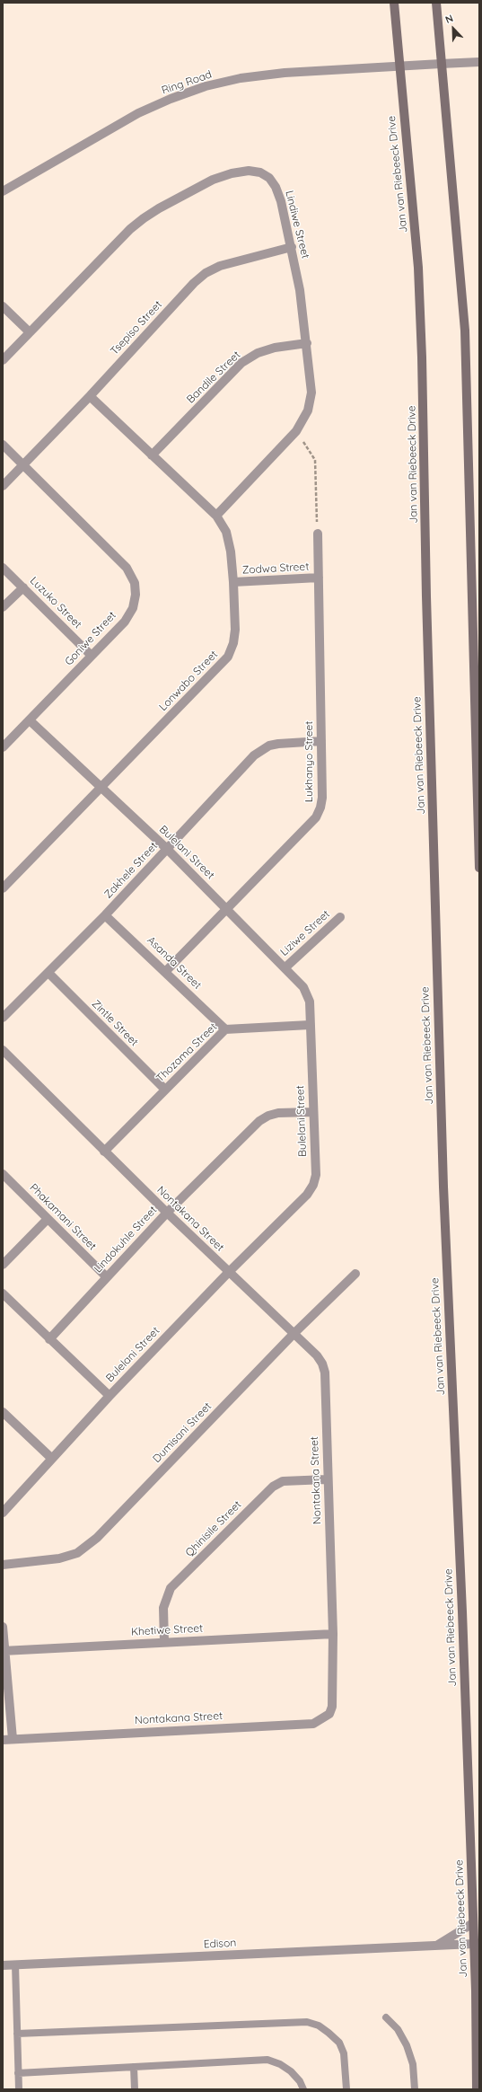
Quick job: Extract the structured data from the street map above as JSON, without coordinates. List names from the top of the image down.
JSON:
{
  "streets": {
    "main road": ["Jan van Riebeeck Drive"],
    "street": [
      "Ring Road",
      "Lindiwe Street",
      "Tsepiso Street",
      "Bandile Street",
      "Zodwa Street",
      "Luzuko Street",
      "Goniwe Street",
      "Lonwabo Street",
      "Lukhanyo Street",
      "Bulelani Street",
      "Zakhele Street",
      "Liziwe Street",
      "Asanda Street",
      "Zintle Street",
      "Thozama Street",
      "Phakamani Street",
      "Nontakana Street",
      "Lindokuhle Street",
      "Dumisani Street",
      "Qhinisile Street",
      "Khetiwe Street",
      "Edison"
    ]
  },
  "crossings": [
    ["Ring Road", "Jan van Riebeeck Drive"],
    ["Jan van Riebeeck Drive", "Edison"],
    ["Lindiwe Street", "Tsepiso Street"],
    ["Lindiwe Street", "Bandile Street"],
    ["Lindiwe Street", "Lonwabo Street"],
    ["Tsepiso Street", "Goniwe Street"],
    ["Tsepiso Street", "Lonwabo Street"],
    ["Bandile Street", "Lonwabo Street"],
    ["Zodwa Street", "Lonwabo Street"],
    ["Zodwa Street", "Lukhanyo Street"],
    ["Luzuko Street", "Goniwe Street"],
    ["Goniwe Street", "Bulelani Street"],
    ["Lonwabo Street", "Bulelani Street"],
    ["Lukhanyo Street", "Bulelani Street"],
    ["Lukhanyo Street", "Zakhele Street"],
    ["Lukhanyo Street", "Asanda Street"],
    ["Bulelani Street", "Zakhele Street"],
    ["Bulelani Street", "Liziwe Street"],
    ["Bulelani Street", "Thozama Street"],
    ["Bulelani Street", "Nontakana Street"],
    ["Bulelani Street", "Lindokuhle Street"],
    ["Zakhele Street", "Asanda Street"],
    ["Zakhele Street", "Zintle Street"],
    ["Asanda Street", "Thozama Street"],
    ["Zintle Street", "Thozama Street"],
    ["Thozama Street", "Nontakana Street"],
    ["Phakamani Street", "Lindokuhle Street"],
    ["Nontakana Street", "Lindokuhle Street"],
    ["Nontakana Street", "Dumisani Street"],
    ["Nontakana Street", "Qhinisile Street"],
    ["Nontakana Street", "Khetiwe Street"],
    ["Qhinisile Street", "Khetiwe Street"]
  ],
  "north": "top left"
}
